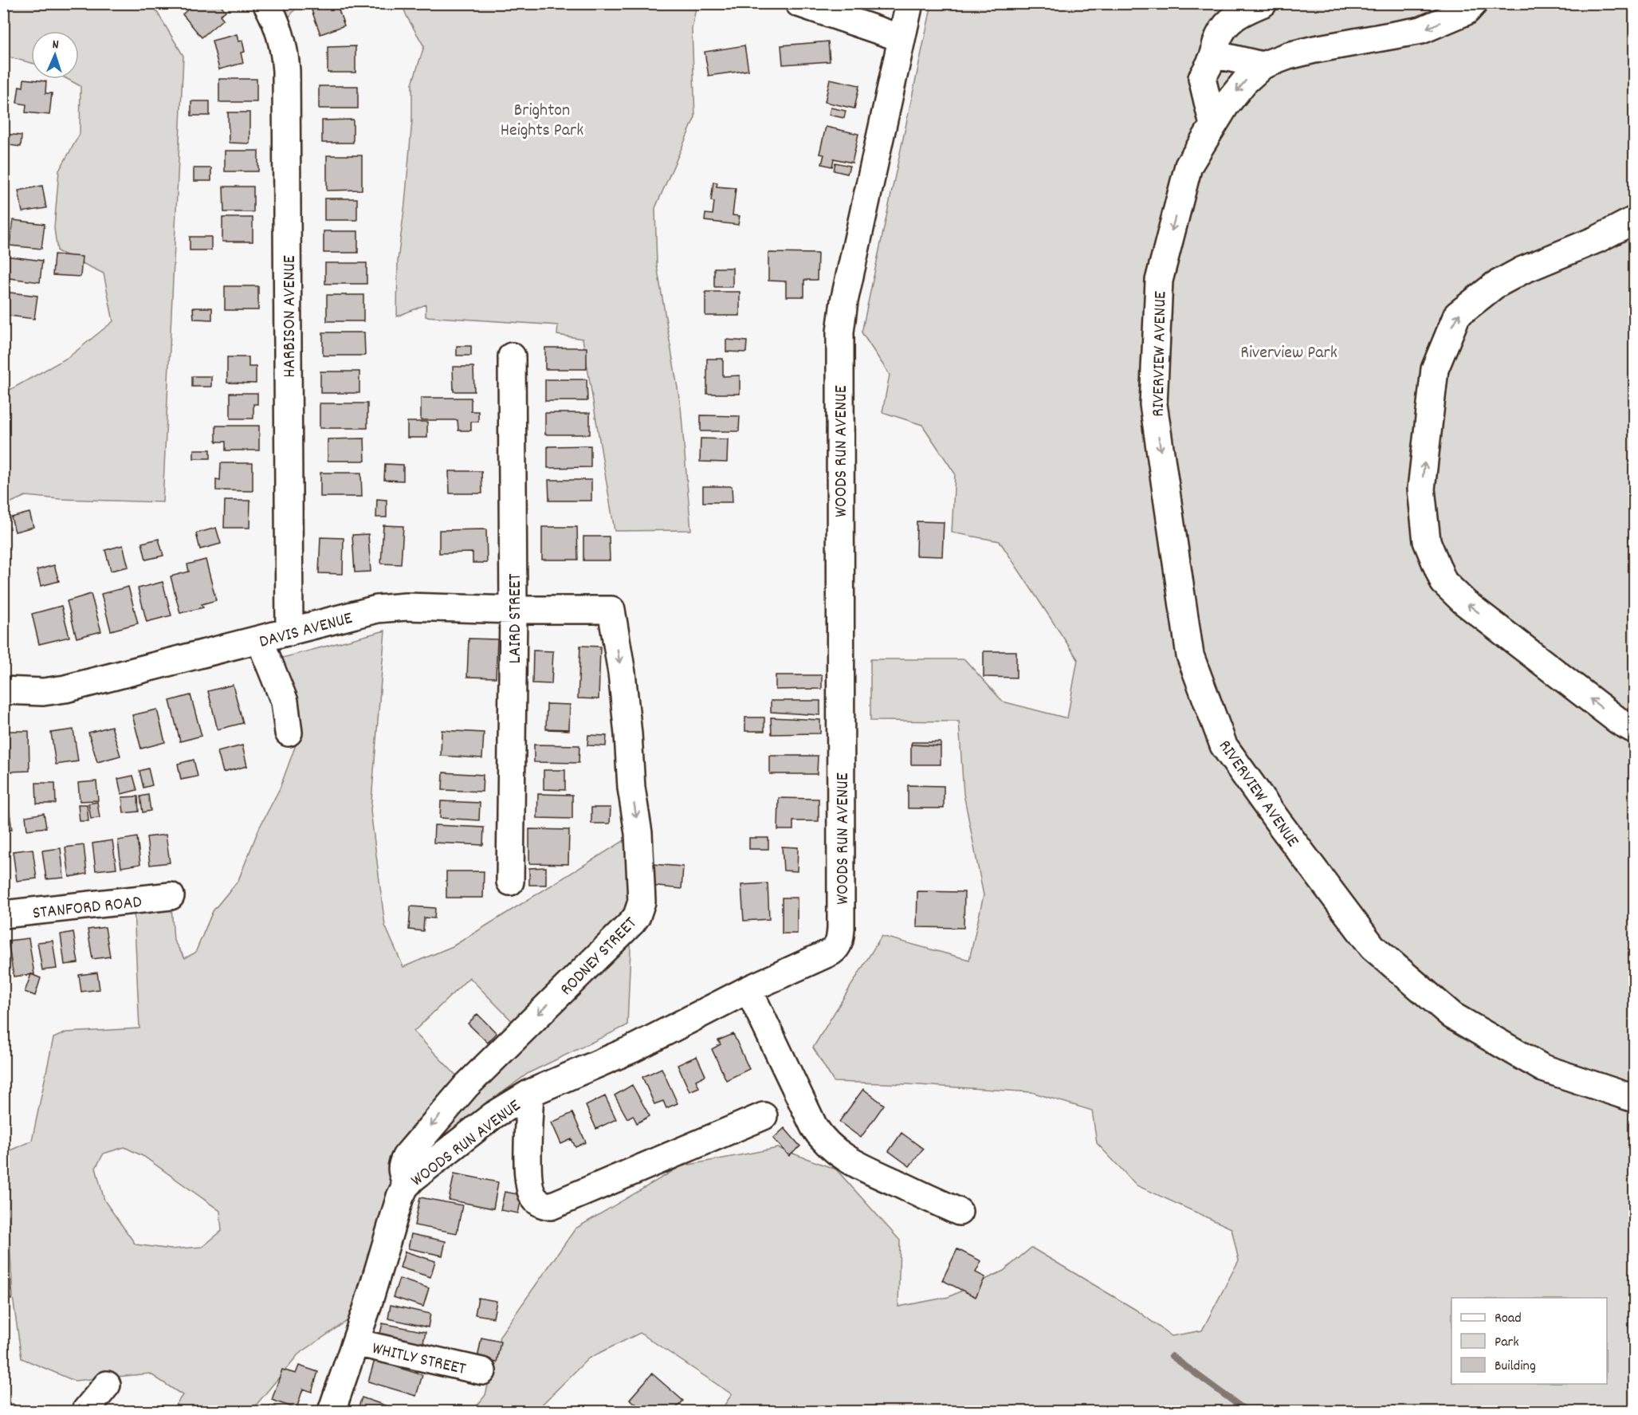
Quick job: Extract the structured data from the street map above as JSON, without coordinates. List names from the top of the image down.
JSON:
{
  "streets": {
    "street": [
      "HARBISON AVENUE",
      "RIVERVIEW AVENUE",
      "WOODS RUN AVENUE",
      "LAIRD STREET",
      "DAVIS AVENUE",
      "STANFORD ROAD",
      "RODNEY STREET",
      "WHITLY STREET"
    ]
  },
  "crossings": [
    ["HARBISON AVENUE", "DAVIS AVENUE"],
    ["WOODS RUN AVENUE", "RODNEY STREET"],
    ["WOODS RUN AVENUE", "WHITLY STREET"],
    ["LAIRD STREET", "DAVIS AVENUE"],
    ["DAVIS AVENUE", "RODNEY STREET"]
  ],
  "one_way": ["RODNEY STREET"],
  "parks": ["Brighton Heights Park", "Riverview Park"],
  "legend": ["Road", "Park", "Building"],
  "north": "top"
}
